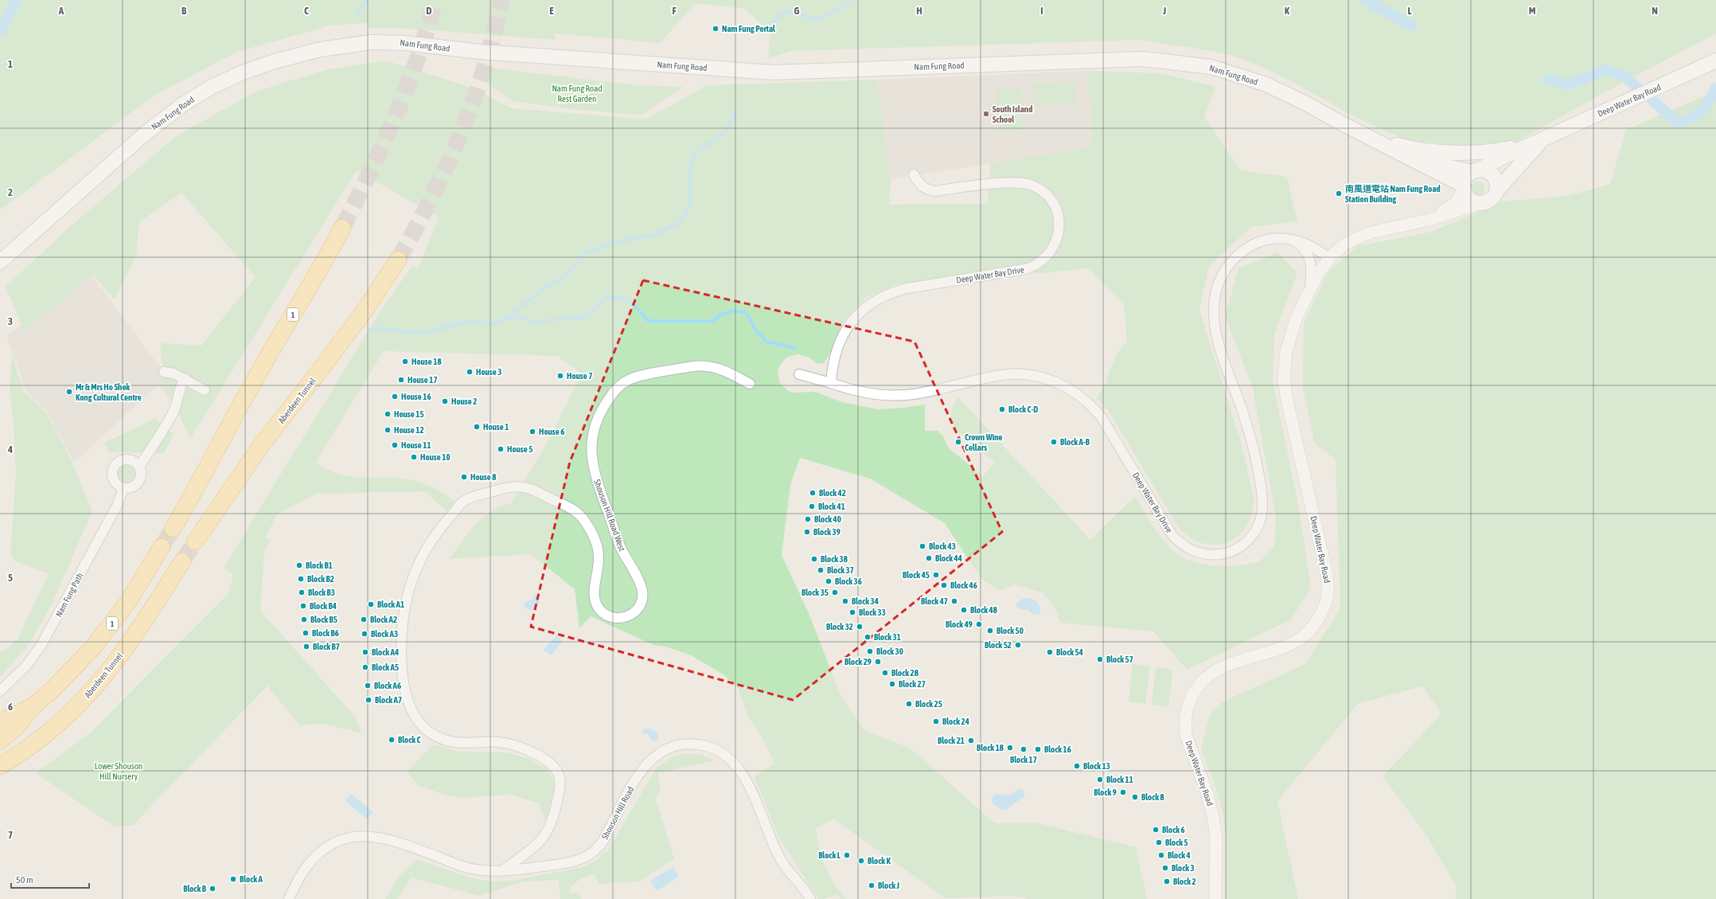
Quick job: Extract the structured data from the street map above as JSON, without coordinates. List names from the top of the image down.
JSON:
{
  "streets": {
    "highway": ["1", "Aberdeen Tunnel"],
    "main road": ["Nam Fung Road", "Deep Water Bay Road"],
    "street": [
      "Deep Water Bay Drive",
      "Shouson Hill Road West",
      "Nam Fung Path",
      "Shouson Hill Road"
    ]
  },
  "crossings": [
    ["Nam Fung Road", "Deep Water Bay Road"],
    ["Deep Water Bay Road", "Deep Water Bay Drive"],
    ["Shouson Hill Road West", "Shouson Hill Road"]
  ],
  "parks": ["Nam Fung Road Rest Garden", "Lower Shouson Hill Nursery"],
  "places": [
    "Nam Fung Portal",
    "South Island School",
    "南風道電站 Nam Fung Road Station Building",
    "House 18",
    "House 3",
    "House 7",
    "House 17",
    "Mr & Mrs Ho Shek Kong Cultural Centre",
    "House 16",
    "House 2",
    "Block C-D",
    "House 15",
    "House 1",
    "House 12",
    "House 6",
    "Crown Wine Cellars",
    "Block A-B",
    "House 11",
    "House 5",
    "House 10",
    "House 8",
    "Block 42",
    "Block 41",
    "Block 40",
    "Block 39",
    "Block 43",
    "Block 44",
    "Block 38",
    "Block B1",
    "Block 37",
    "Block 45",
    "Block B2",
    "Block 36",
    "Block 46",
    "Block B3",
    "Block 35",
    "Block 34",
    "Block 47",
    "Block A1",
    "Block B4",
    "Block 48",
    "Block 33",
    "Block B5",
    "Block A2",
    "Block 49",
    "Block 32",
    "Block 50",
    "Block B6",
    "Block A3",
    "Block 31",
    "Block 52",
    "Block B7",
    "Block 30",
    "Block A4",
    "Block 54",
    "Block 57",
    "Block 29",
    "Block A5",
    "Block 28",
    "Block 27",
    "Block A6",
    "Block A7",
    "Block 25",
    "Block 24",
    "Block C",
    "Block 21",
    "Block 18",
    "Block 17",
    "Block 16",
    "Block 13",
    "Block 11",
    "Block 9",
    "Block 8",
    "Block 6",
    "Block 5",
    "Block L",
    "Block 4",
    "Block K",
    "Block 3",
    "Block A",
    "Block 2",
    "Block J",
    "Block B"
  ],
  "scale_bar": "50 m",
  "grid": {
    "columns": [
      "A",
      "B",
      "C",
      "D",
      "E",
      "F",
      "G",
      "H",
      "I",
      "J",
      "K",
      "L",
      "M",
      "N"
    ],
    "rows": [
      "1",
      "2",
      "3",
      "4",
      "5",
      "6",
      "7"
    ]
  }
}
